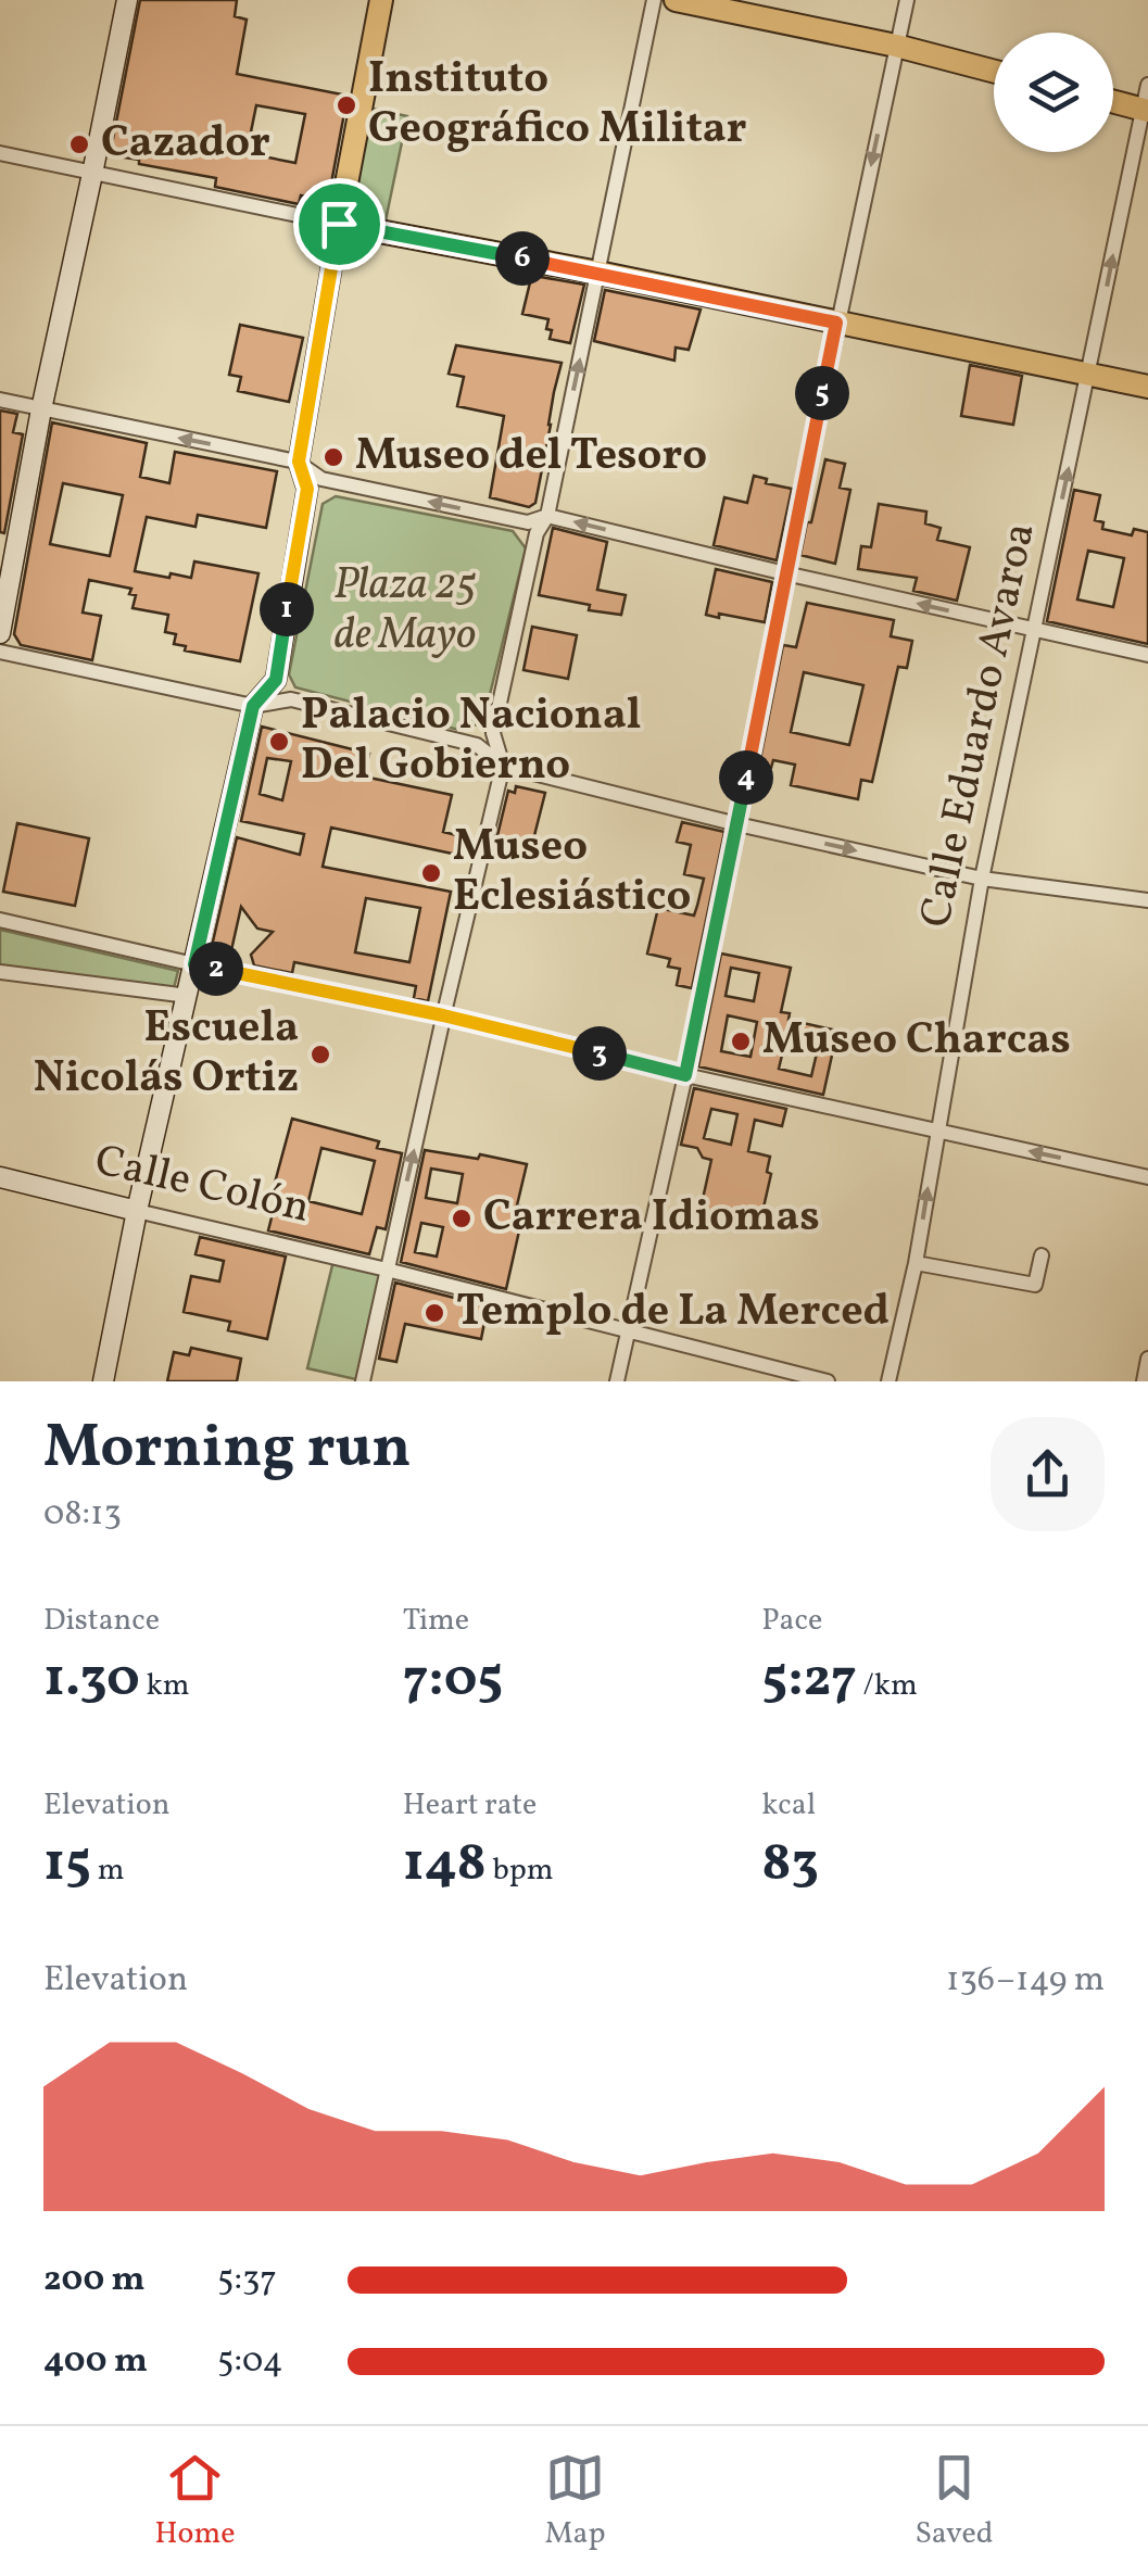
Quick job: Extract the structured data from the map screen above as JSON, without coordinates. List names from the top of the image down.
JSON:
{
  "streets": {
    "main road": ["Calle Colón"],
    "street": ["Calle Eduardo Avaroa"]
  },
  "one_way": ["Calle Eduardo Avaroa"],
  "parks": ["Plaza 25 de Mayo"],
  "places": [
    "Instituto Geográfico Militar",
    "Cazador",
    "Museo del Tesoro",
    "Palacio Nacional Del Gobierno",
    "Museo Eclesiástico",
    "Museo Charcas",
    "Escuela Nicolás Ortiz",
    "Carrera Idiomas",
    "Templo de La Merced"
  ],
  "page": {
    "pins": [
      "6",
      "5",
      "1",
      "4",
      "2",
      "3"
    ],
    "heading": ["Morning run", "08:13"],
    "stats": [
      ["Distance", "1.30 km"],
      ["Time", "7:05"],
      ["Pace", "5:27 /km"],
      ["Elevation", "15 m"],
      ["Heart rate", "148 bpm"],
      ["kcal", "83"]
    ],
    "chart": ["Elevation", "136–149 m"],
    "list": [
      {
        "name": "200 m",
        "note": "5:37"
      },
      {
        "name": "400 m",
        "note": "5:04"
      }
    ],
    "tabs": ["Home", "Map", "Saved"]
  }
}
